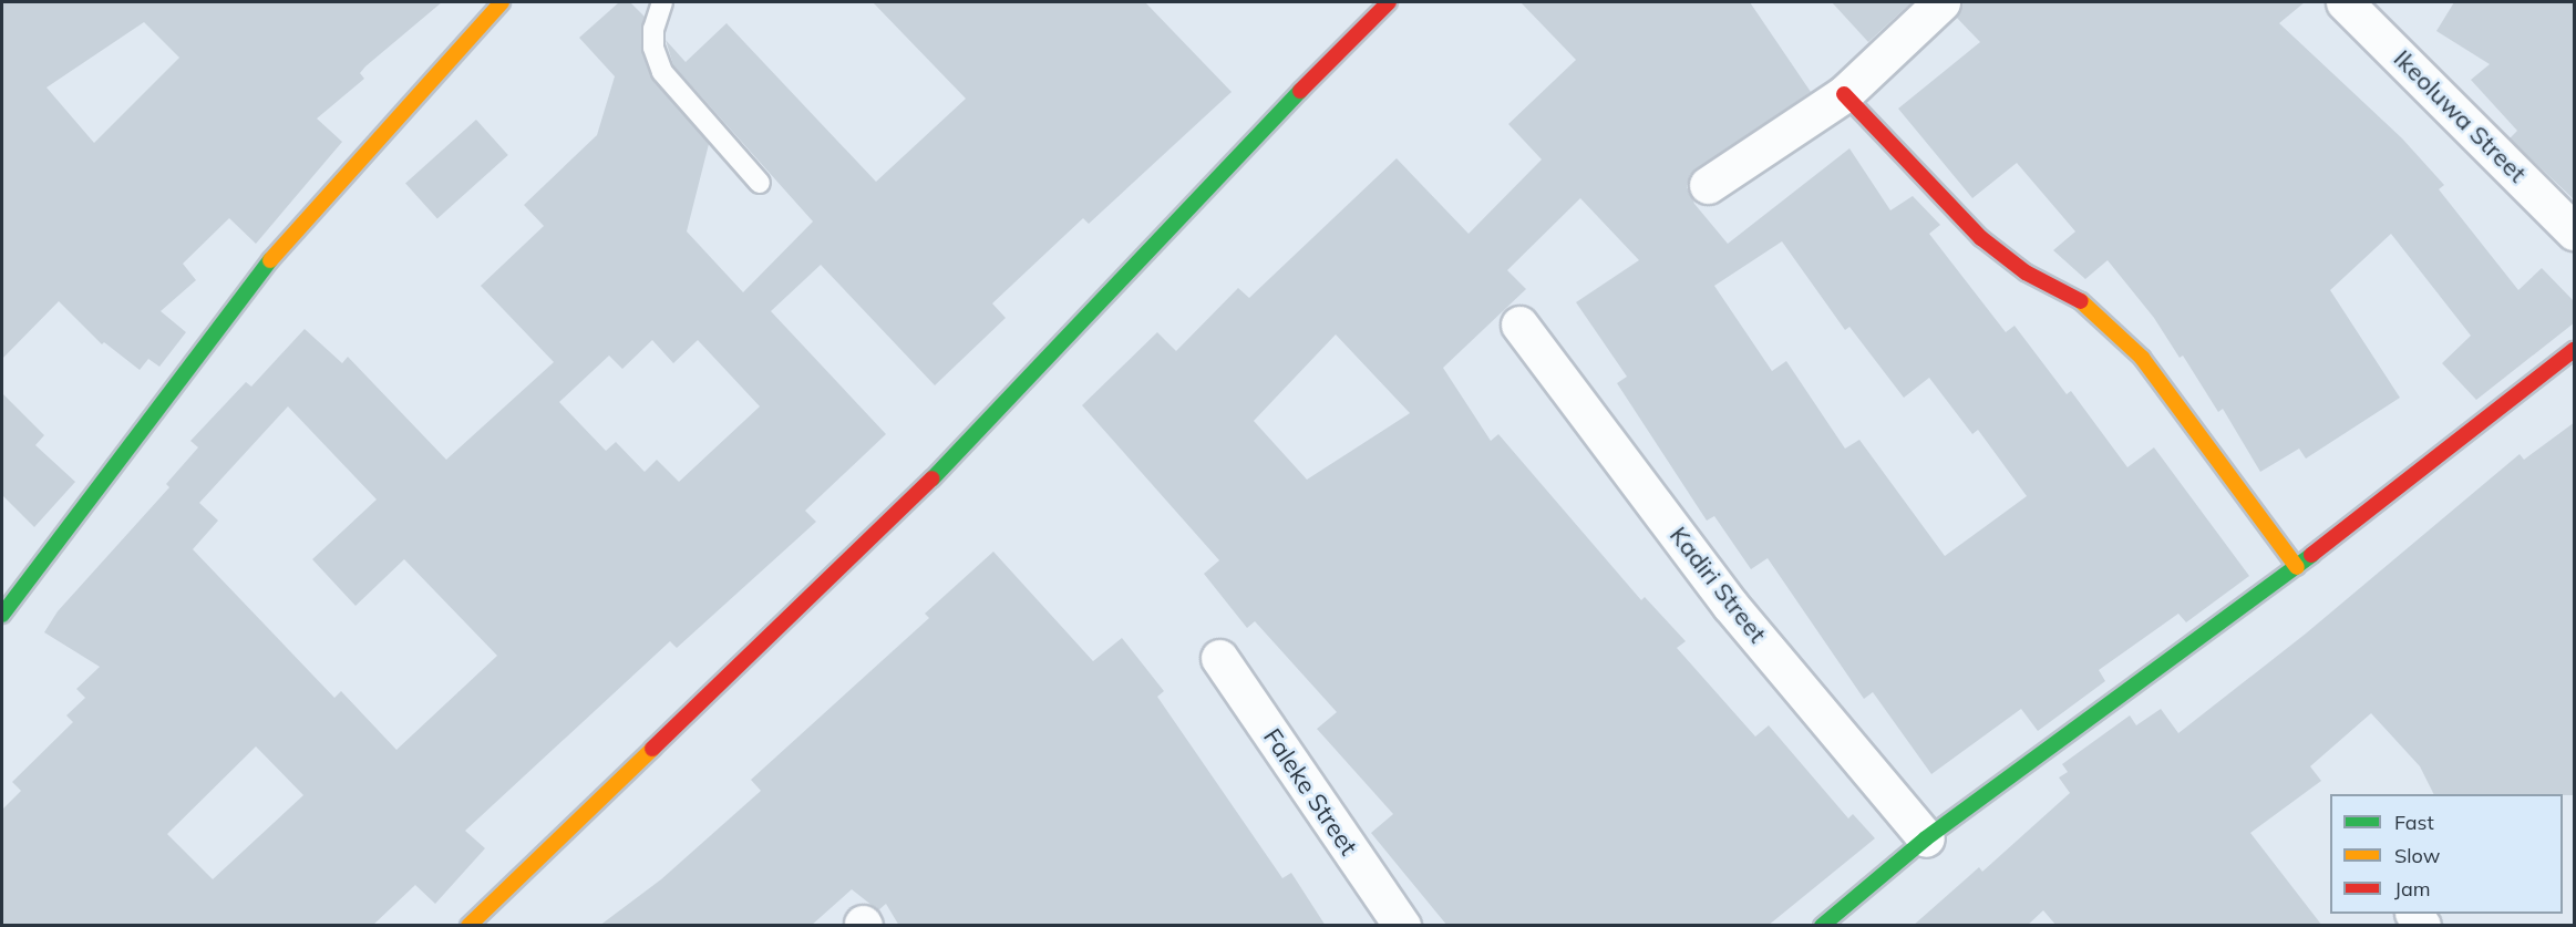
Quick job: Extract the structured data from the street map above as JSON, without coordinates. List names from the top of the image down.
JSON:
{
  "streets": {
    "street": ["Ikeoluwa Street", "Kadiri Street", "Faleke Street"]
  },
  "legend": ["Fast", "Slow", "Jam"]
}
